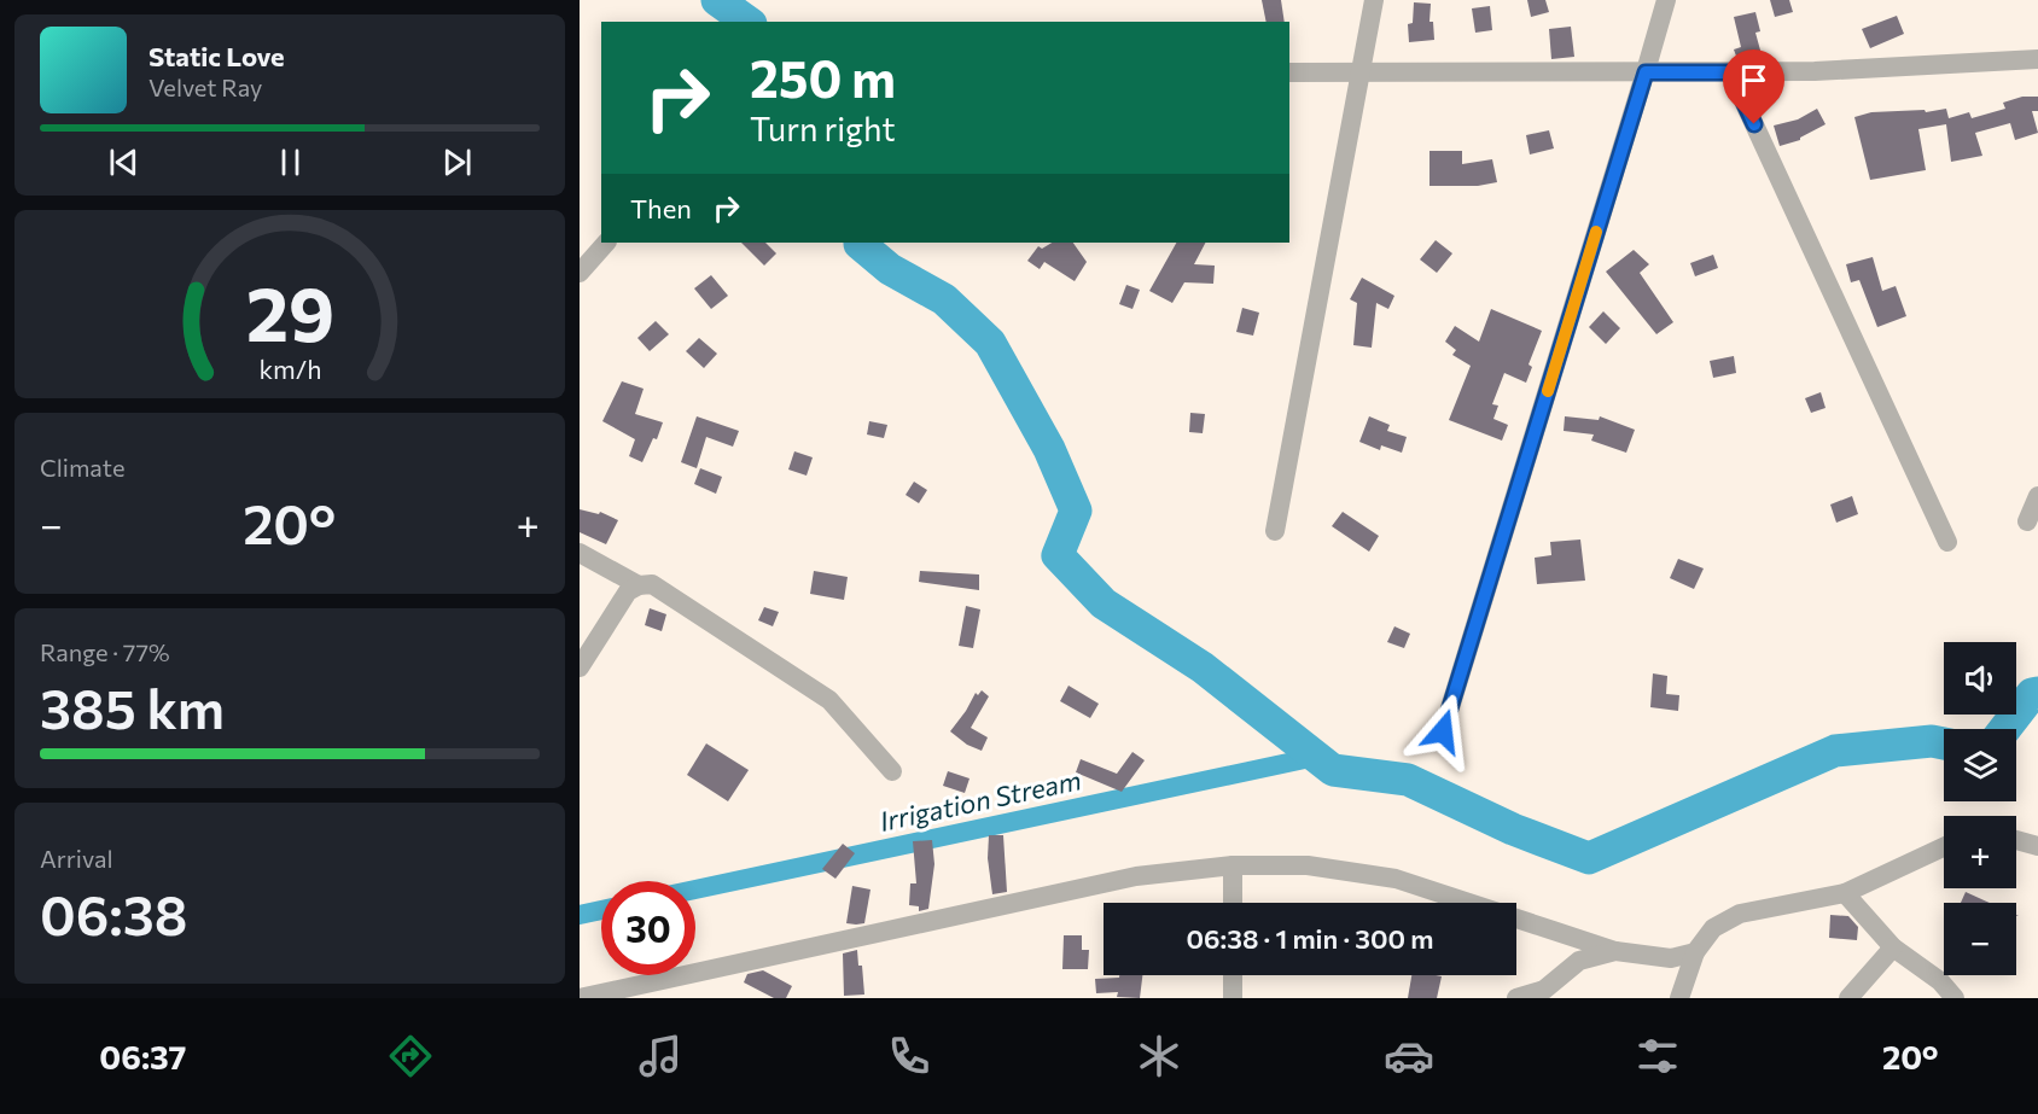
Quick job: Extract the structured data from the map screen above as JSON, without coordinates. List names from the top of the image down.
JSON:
{
  "water": ["Irrigation Stream"],
  "page": {
    "turn": ["250 m", "Turn right"],
    "song": ["Static Love", "Velvet Ray"],
    "then": "Then",
    "tile": [
      "Climate",
      ["Range · 77%", "385 km"],
      ["Arrival", "06:38"]
    ],
    "heat": ["−", "20°", "+"],
    "map_buttons": ["+", "−"],
    "limit": "30",
    "trip": "06:38 · 1 min · 300 m",
    "tabs": ["06:37", "20°"],
    "gauge": ["29", "km/h"]
  }
}
